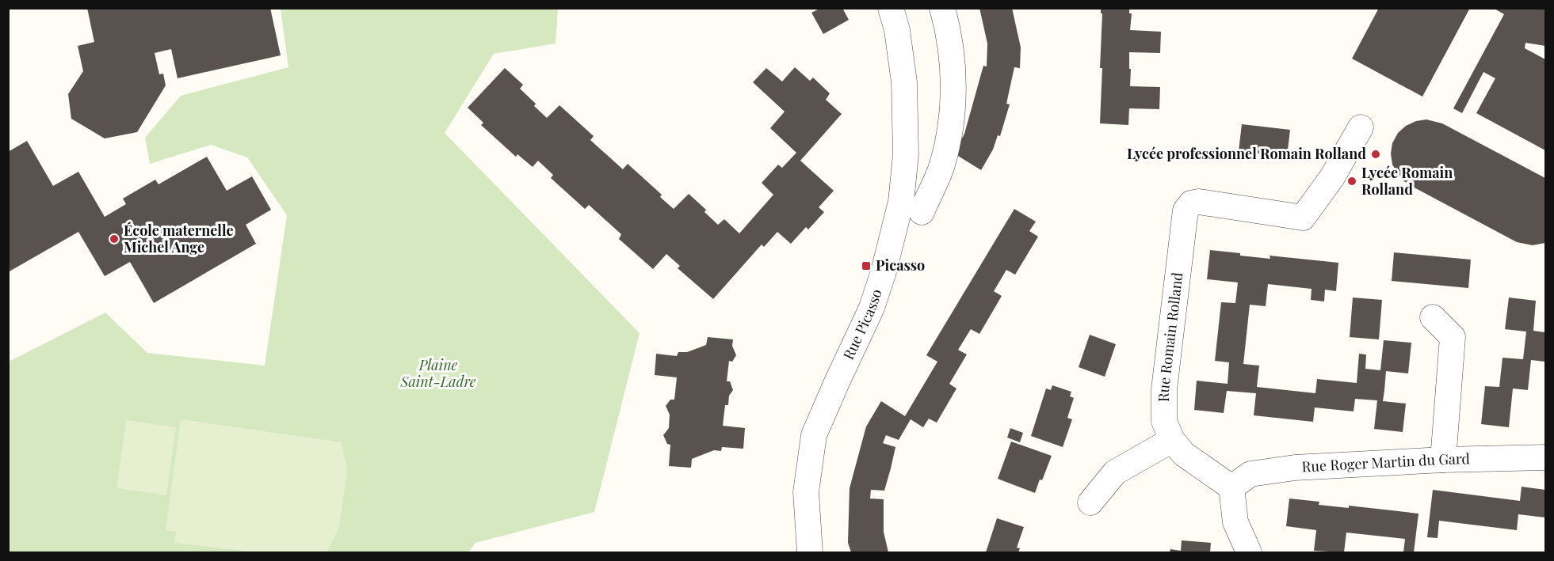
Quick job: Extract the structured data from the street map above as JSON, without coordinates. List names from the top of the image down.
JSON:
{
  "streets": {
    "street": ["Rue Picasso", "Rue Romain Rolland", "Rue Roger Martin du Gard"]
  },
  "crossings": [
    ["Rue Romain Rolland", "Rue Roger Martin du Gard"]
  ],
  "parks": ["Plaine Saint-Ladre"],
  "places": {
    "other": ["Lycée professionnel Romain Rolland", "Lycée Romain Rolland", "École maternelle Michel Ange"],
    "transit": ["Picasso"]
  }
}
